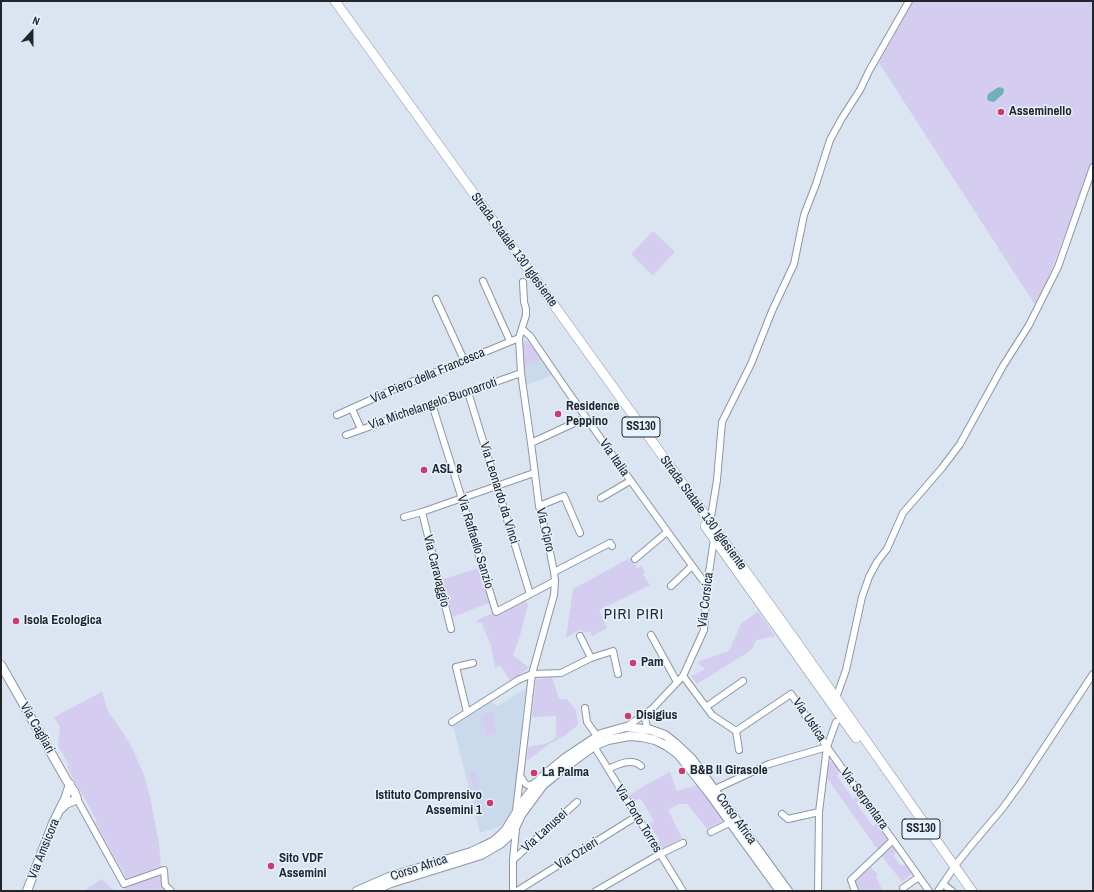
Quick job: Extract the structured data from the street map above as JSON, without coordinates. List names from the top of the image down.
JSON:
{
  "streets": {
    "main road": ["Strada Statale 130 Iglesiente", "SS130"],
    "street": [
      "Via Piero della Francesca",
      "Via Michelangelo Buonarroti",
      "Via Italia",
      "Via Leonardo da Vinci",
      "Via Cipro",
      "Via Raffaello Sanzio",
      "Via Caravaggio",
      "Via Corsica",
      "Via Ustica",
      "Via Cagliari",
      "Via Serpentara",
      "Via Porto Torres",
      "Corso Africa",
      "Via Lanusei",
      "Via Amsicora",
      "Via Ozieri"
    ]
  },
  "crossings": [
    ["Strada Statale 130 Iglesiente", "Via Corsica"],
    ["Via Piero della Francesca", "Via Cipro"],
    ["Via Michelangelo Buonarroti", "Via Leonardo da Vinci"],
    ["Via Michelangelo Buonarroti", "Via Cipro"],
    ["Via Michelangelo Buonarroti", "Via Raffaello Sanzio"],
    ["Via Italia", "Via Cipro"],
    ["Via Italia", "Via Corsica"],
    ["Via Leonardo da Vinci", "Via Raffaello Sanzio"],
    ["Via Cipro", "Corso Africa"],
    ["Via Corsica", "Corso Africa"],
    ["Via Ustica", "Via Serpentara"],
    ["Via Cagliari", "Via Amsicora"],
    ["Via Porto Torres", "Corso Africa"],
    ["Via Porto Torres", "Via Ozieri"]
  ],
  "districts": ["PIRI PIRI"],
  "places": [
    "Asseminello",
    "Residence Peppino",
    "ASL 8",
    "Isola Ecologica",
    "Pam",
    "Disigius",
    "B&B Il Girasole",
    "La Palma",
    "Istituto Comprensivo Assemini 1",
    "Sito VDF Assemini"
  ],
  "north": "top"
}
